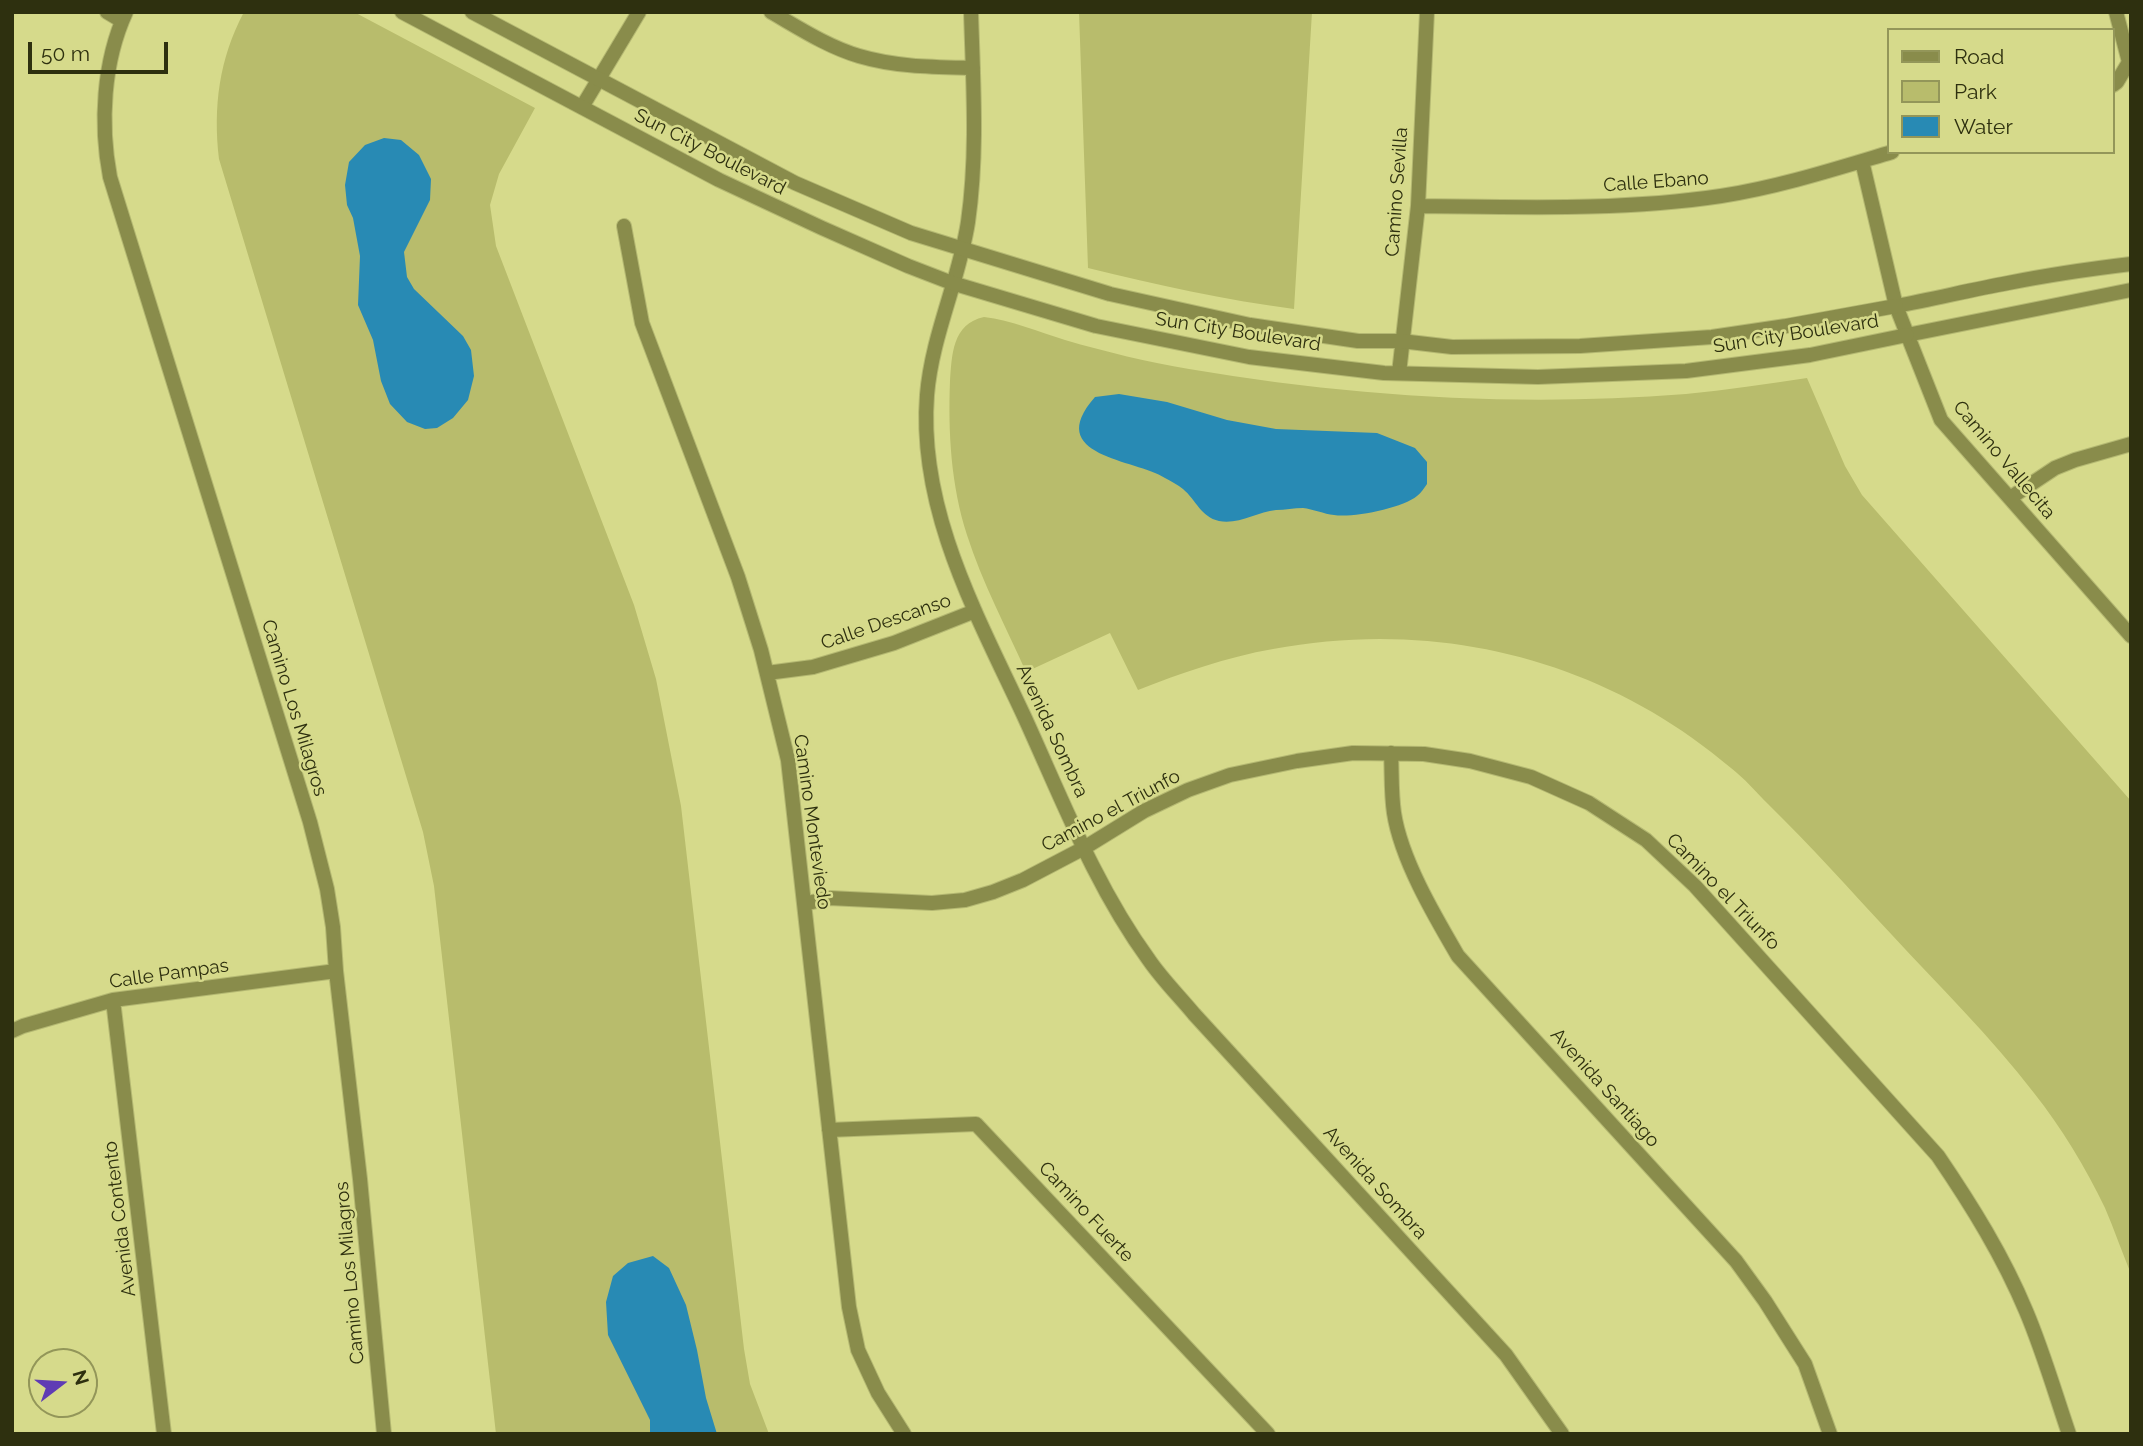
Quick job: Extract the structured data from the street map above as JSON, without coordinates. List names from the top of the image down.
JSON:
{
  "streets": {
    "street": [
      "Sun City Boulevard",
      "Calle Ebano",
      "Camino Sevilla",
      "Camino Vallecita",
      "Calle Descanso",
      "Camino Los Milagros",
      "Avenida Sombra",
      "Camino el Triunfo",
      "Camino Monteviedo",
      "Calle Pampas",
      "Avenida Santiago",
      "Camino Fuerte",
      "Avenida Contento"
    ]
  },
  "crossings": [
    ["Sun City Boulevard", "Camino Sevilla"],
    ["Sun City Boulevard", "Camino Vallecita"],
    ["Sun City Boulevard", "Avenida Sombra"],
    ["Calle Ebano", "Camino Sevilla"],
    ["Calle Ebano", "Camino Vallecita"],
    ["Calle Descanso", "Avenida Sombra"],
    ["Calle Descanso", "Camino Monteviedo"],
    ["Camino Los Milagros", "Calle Pampas"],
    ["Avenida Sombra", "Camino el Triunfo"],
    ["Camino el Triunfo", "Camino Monteviedo"],
    ["Camino el Triunfo", "Avenida Santiago"],
    ["Camino Monteviedo", "Camino Fuerte"],
    ["Calle Pampas", "Avenida Contento"]
  ],
  "legend": ["Road", "Park", "Water"],
  "scale_bar": "50 m",
  "north": "right"
}
